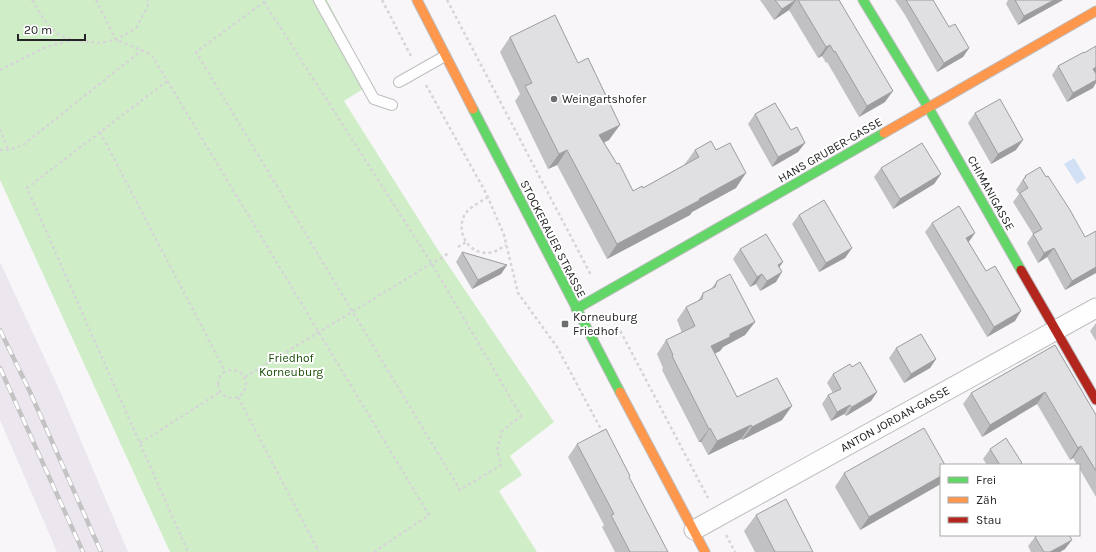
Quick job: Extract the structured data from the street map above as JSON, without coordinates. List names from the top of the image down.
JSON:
{
  "streets": {
    "street": [
      "HANS GRUBER-GASSE",
      "CHIMANIGASSE",
      "STOCKERAUER STRASSE",
      "ANTON JORDAN-GASSE"
    ]
  },
  "crossings": [
    ["HANS GRUBER-GASSE", "CHIMANIGASSE"],
    ["HANS GRUBER-GASSE", "STOCKERAUER STRASSE"],
    ["CHIMANIGASSE", "ANTON JORDAN-GASSE"],
    ["STOCKERAUER STRASSE", "ANTON JORDAN-GASSE"]
  ],
  "parks": ["Friedhof Korneuburg"],
  "places": {
    "other": ["Weingartshofer"],
    "transit": ["Korneuburg Friedhof"]
  },
  "legend": ["Frei", "Zäh", "Stau"],
  "scale_bar": "20 m"
}
